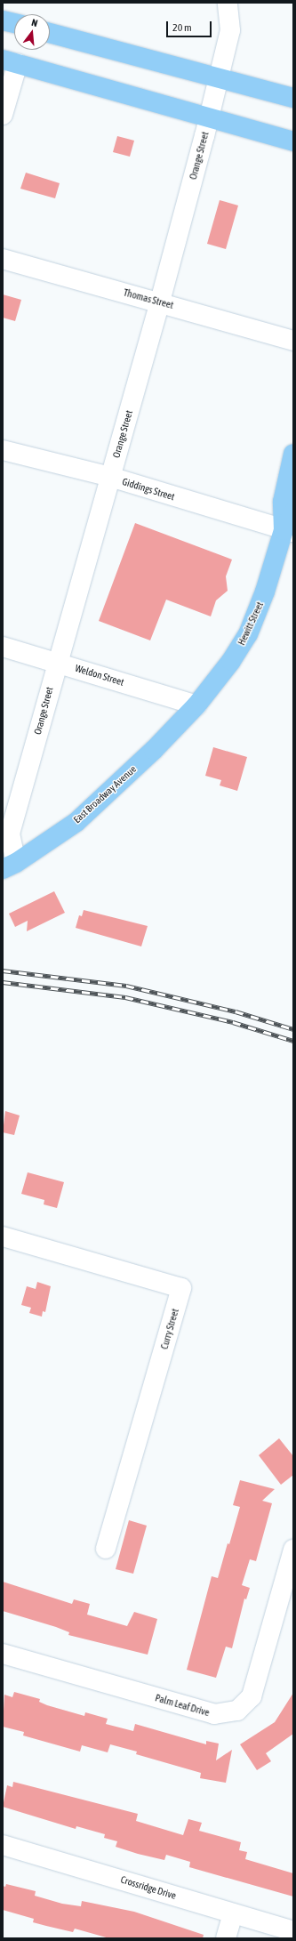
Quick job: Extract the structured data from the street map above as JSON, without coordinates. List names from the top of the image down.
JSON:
{
  "streets": {
    "main road": ["Hewitt Street", "East Broadway Avenue"],
    "street": [
      "Orange Street",
      "Thomas Street",
      "Giddings Street",
      "Weldon Street",
      "Curry Street",
      "Palm Leaf Drive",
      "Crossridge Drive"
    ]
  },
  "crossings": [
    ["Orange Street", "Thomas Street"],
    ["Orange Street", "Giddings Street"],
    ["Orange Street", "Weldon Street"],
    ["Orange Street", "East Broadway Avenue"],
    ["Giddings Street", "Hewitt Street"],
    ["Hewitt Street", "Weldon Street"],
    ["Hewitt Street", "East Broadway Avenue"],
    ["Weldon Street", "East Broadway Avenue"]
  ],
  "scale_bar": "20 m",
  "north": "top"
}
